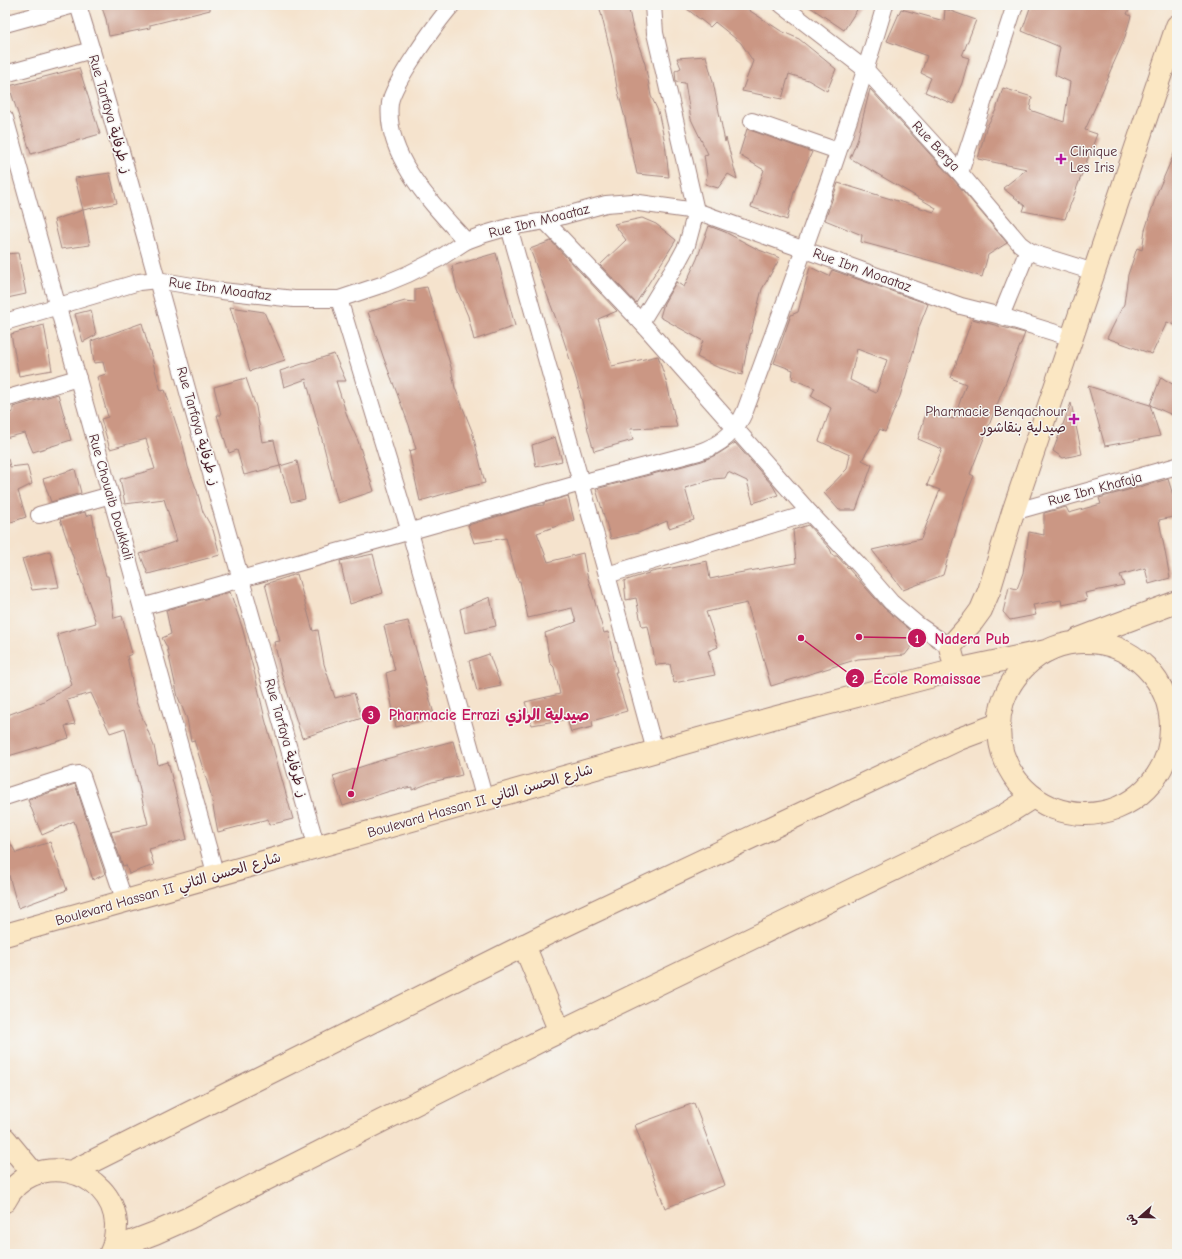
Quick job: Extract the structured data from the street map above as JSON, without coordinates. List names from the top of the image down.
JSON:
{
  "streets": {
    "main road": ["Boulevard Hassan II شارع الحسن الثاني"],
    "street": [
      "Rue Tarfaya ز. طرفاية",
      "Rue Berga",
      "Rue Ibn Moaataz",
      "Rue Ibn Khafaja",
      "Rue Chouaib Doukkali"
    ]
  },
  "crossings": [
    ["Rue Tarfaya ز. طرفاية", "Rue Ibn Moaataz"],
    ["Rue Tarfaya ز. طرفاية", "Boulevard Hassan II شارع الحسن الثاني"],
    ["Rue Ibn Moaataz", "Rue Chouaib Doukkali"],
    ["Rue Chouaib Doukkali", "Boulevard Hassan II شارع الحسن الثاني"]
  ],
  "places": {
    "health": ["Clinique Les Iris", "Pharmacie Benqachour صيدلية بنقاشور"],
    "other": ["Nadera Pub", "École Romaissae", "Pharmacie Errazi صيدلية الرازي"]
  },
  "north": "left"
}
